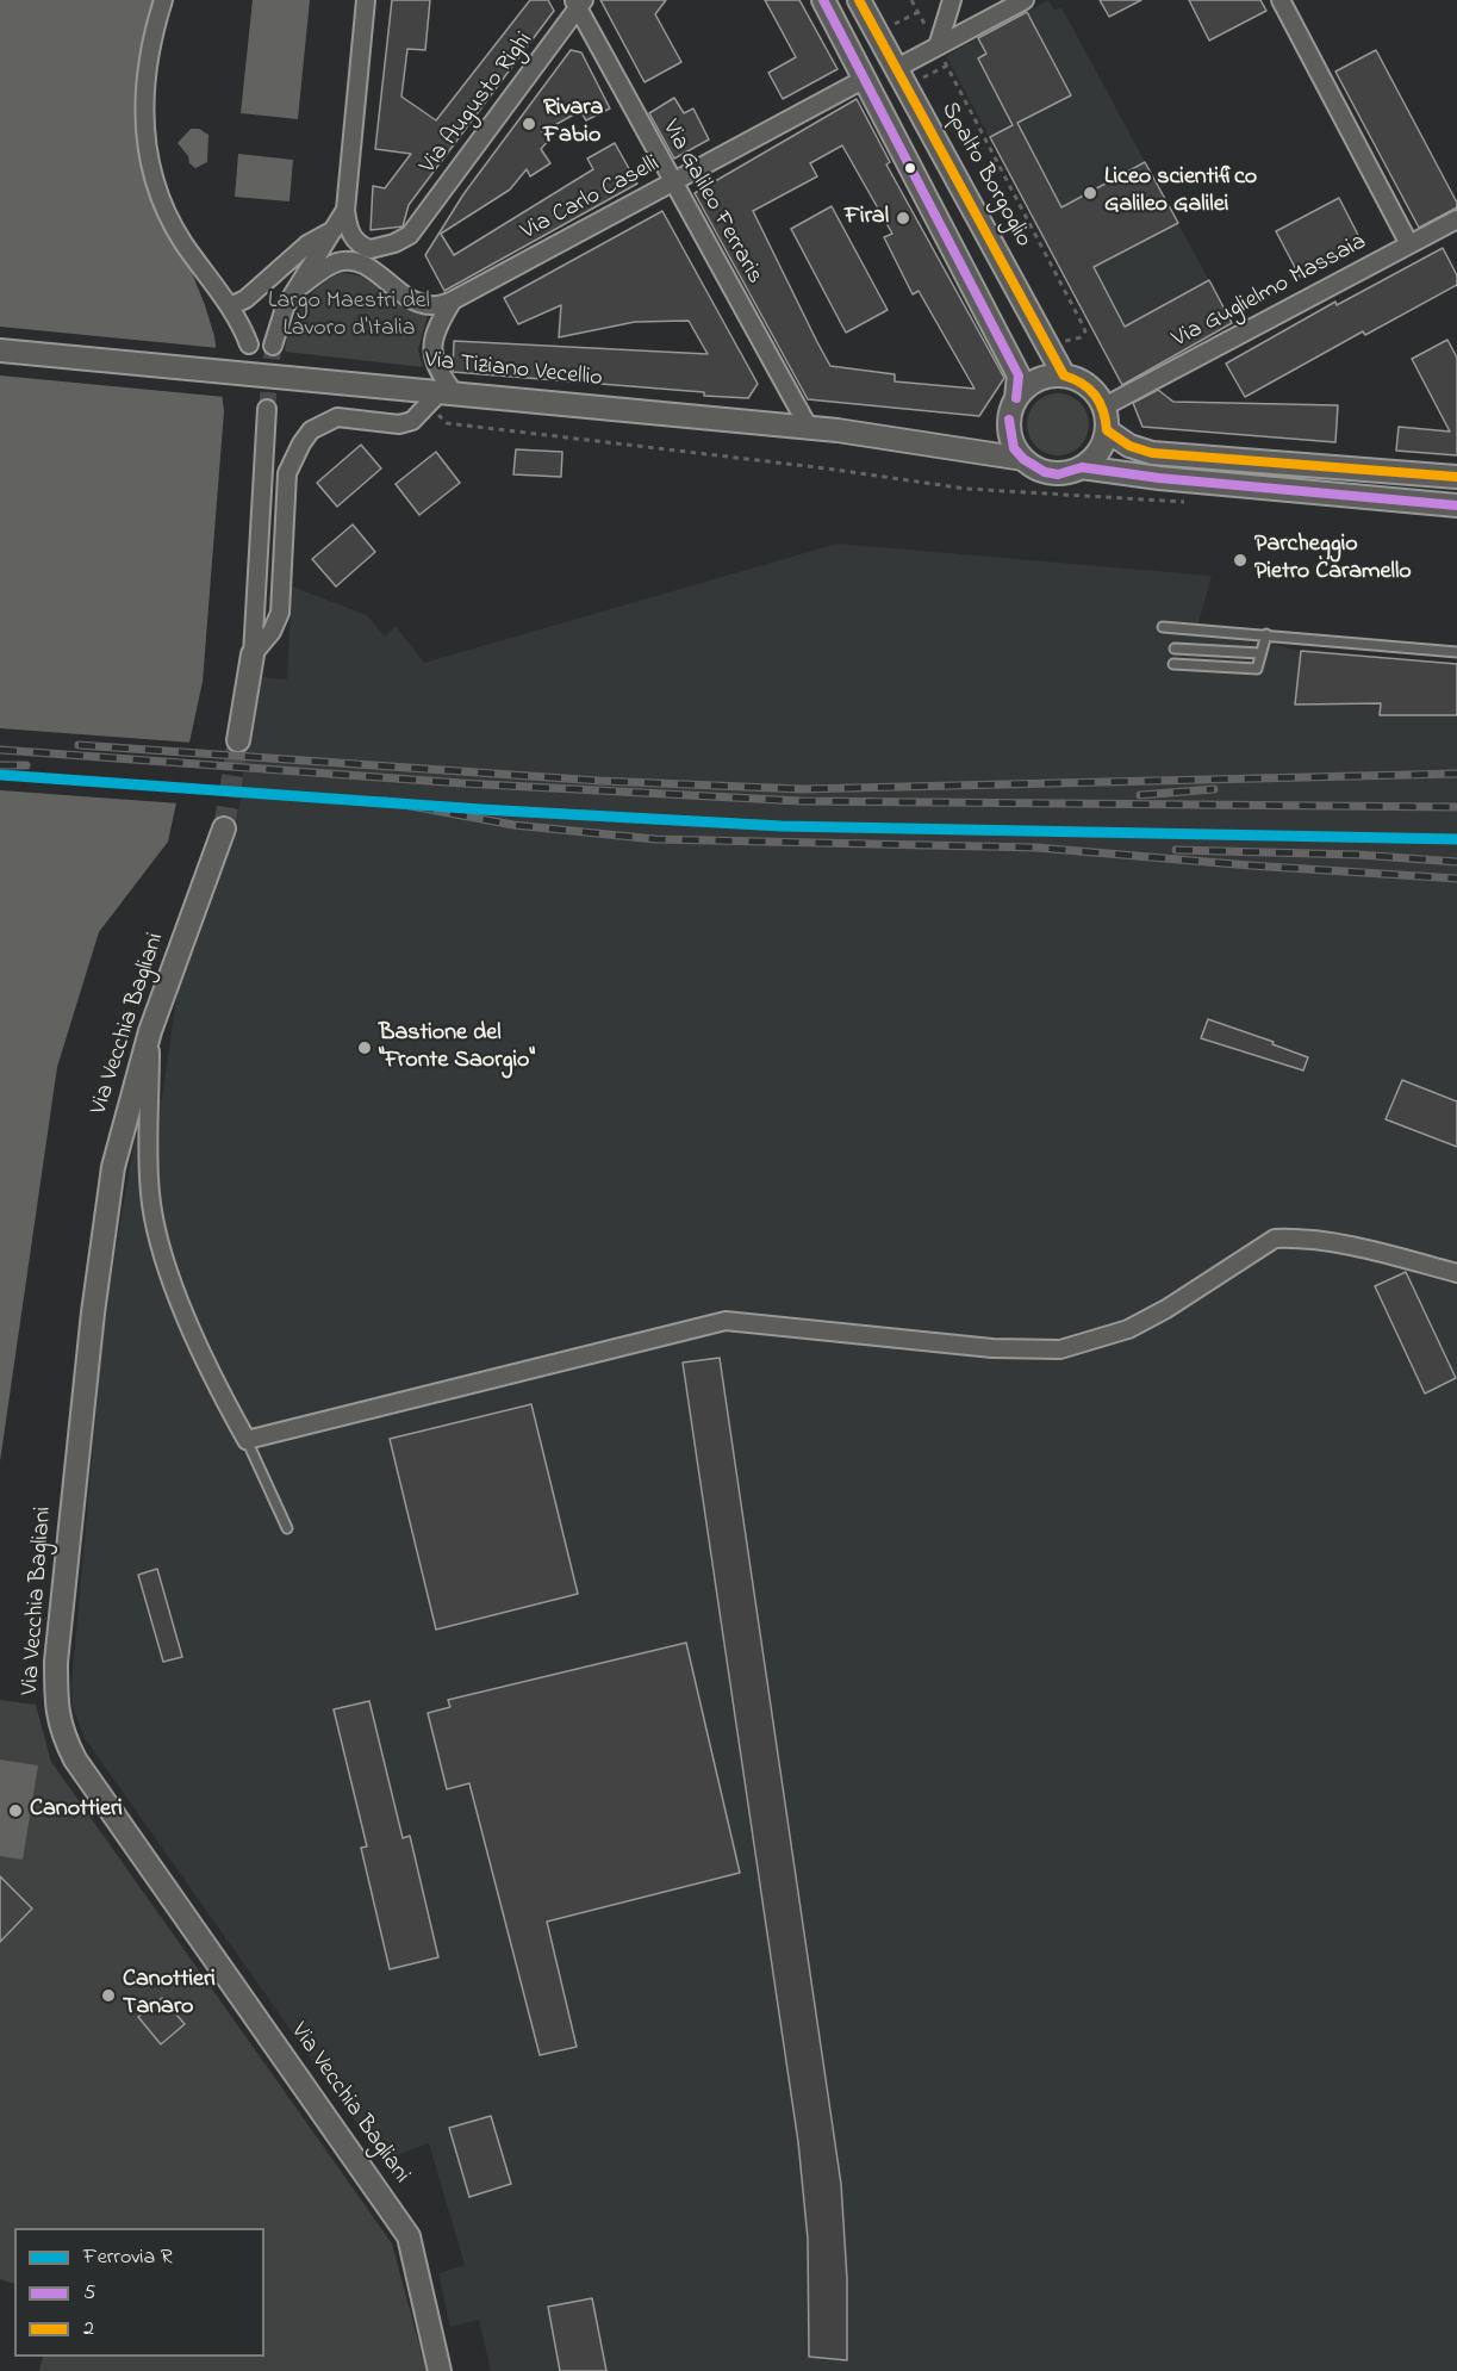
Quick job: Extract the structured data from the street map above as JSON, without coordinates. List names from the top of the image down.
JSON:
{
  "streets": {
    "main road": ["Spalto Borgoglio", "Via Tiziano Vecellio", "Via Vecchia Bagliani"],
    "street": [
      "Via Augusto Righi",
      "Via Carlo Caselli",
      "Via Galileo Ferraris",
      "Via Guglielmo Massaia"
    ]
  },
  "crossings": [
    ["Via Augusto Righi", "Via Galileo Ferraris"],
    ["Spalto Borgoglio", "Via Guglielmo Massaia"],
    ["Via Carlo Caselli", "Via Galileo Ferraris"],
    ["Via Galileo Ferraris", "Via Tiziano Vecellio"]
  ],
  "parks": ["Largo Maestri del Lavoro d'Italia"],
  "places": [
    "Rivara Fabio",
    "Liceo scientifico Galileo Galilei",
    "Firal",
    "Parcheggio Pietro Caramello",
    "Bastione del \"Fronte Saorgio\"",
    "Canottieri",
    "Canottieri Tanaro"
  ],
  "lines": ["transit line 5", "transit line 2", "rail line R"],
  "legend": ["Ferrovia R", "5", "2"]
}
